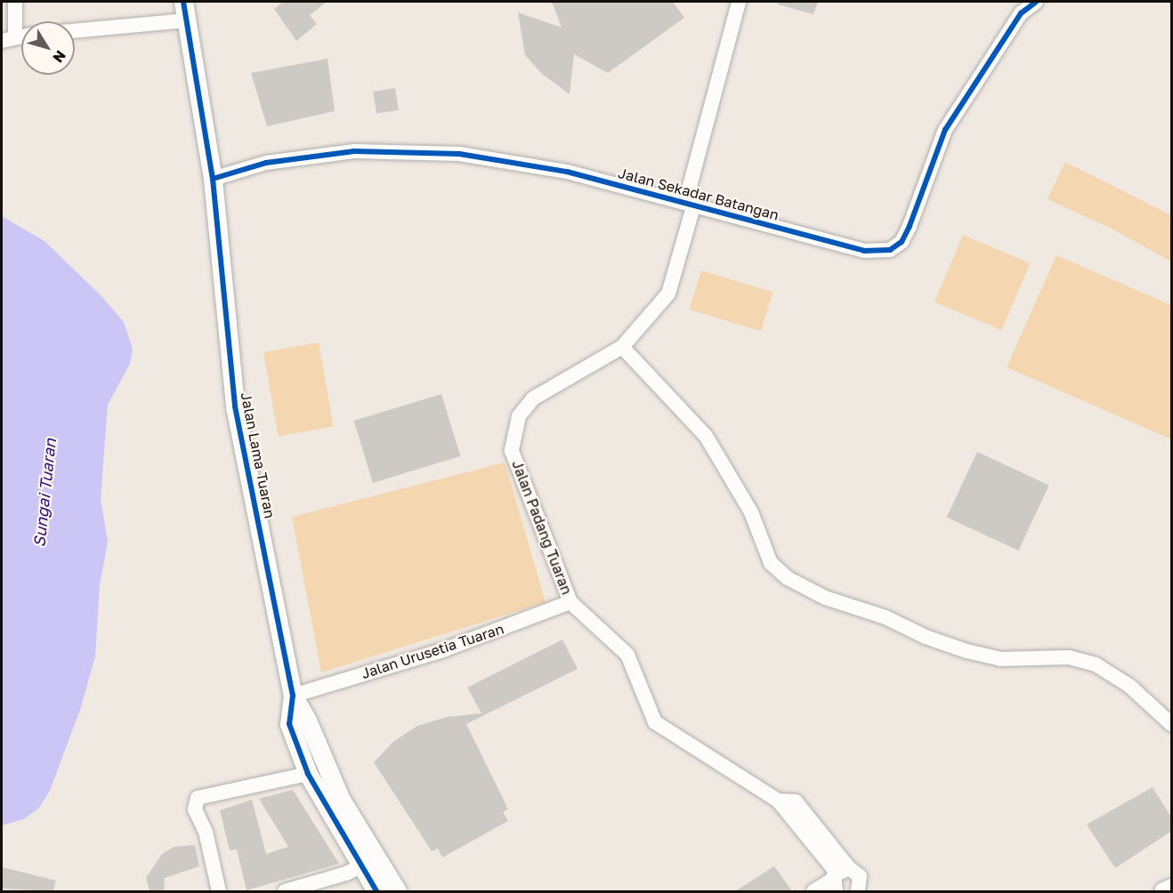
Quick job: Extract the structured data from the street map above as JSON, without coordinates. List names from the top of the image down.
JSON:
{
  "streets": {
    "street": [
      "Jalan Sekadar Batangan",
      "Jalan Lama Tuaran",
      "Jalan Padang Tuaran",
      "Jalan Urusetia Tuaran"
    ]
  },
  "crossings": [
    ["Jalan Sekadar Batangan", "Jalan Lama Tuaran"],
    ["Jalan Sekadar Batangan", "Jalan Padang Tuaran"],
    ["Jalan Lama Tuaran", "Jalan Urusetia Tuaran"],
    ["Jalan Padang Tuaran", "Jalan Urusetia Tuaran"]
  ],
  "water": ["Sungai Tuaran"],
  "north": "bottom right"
}
